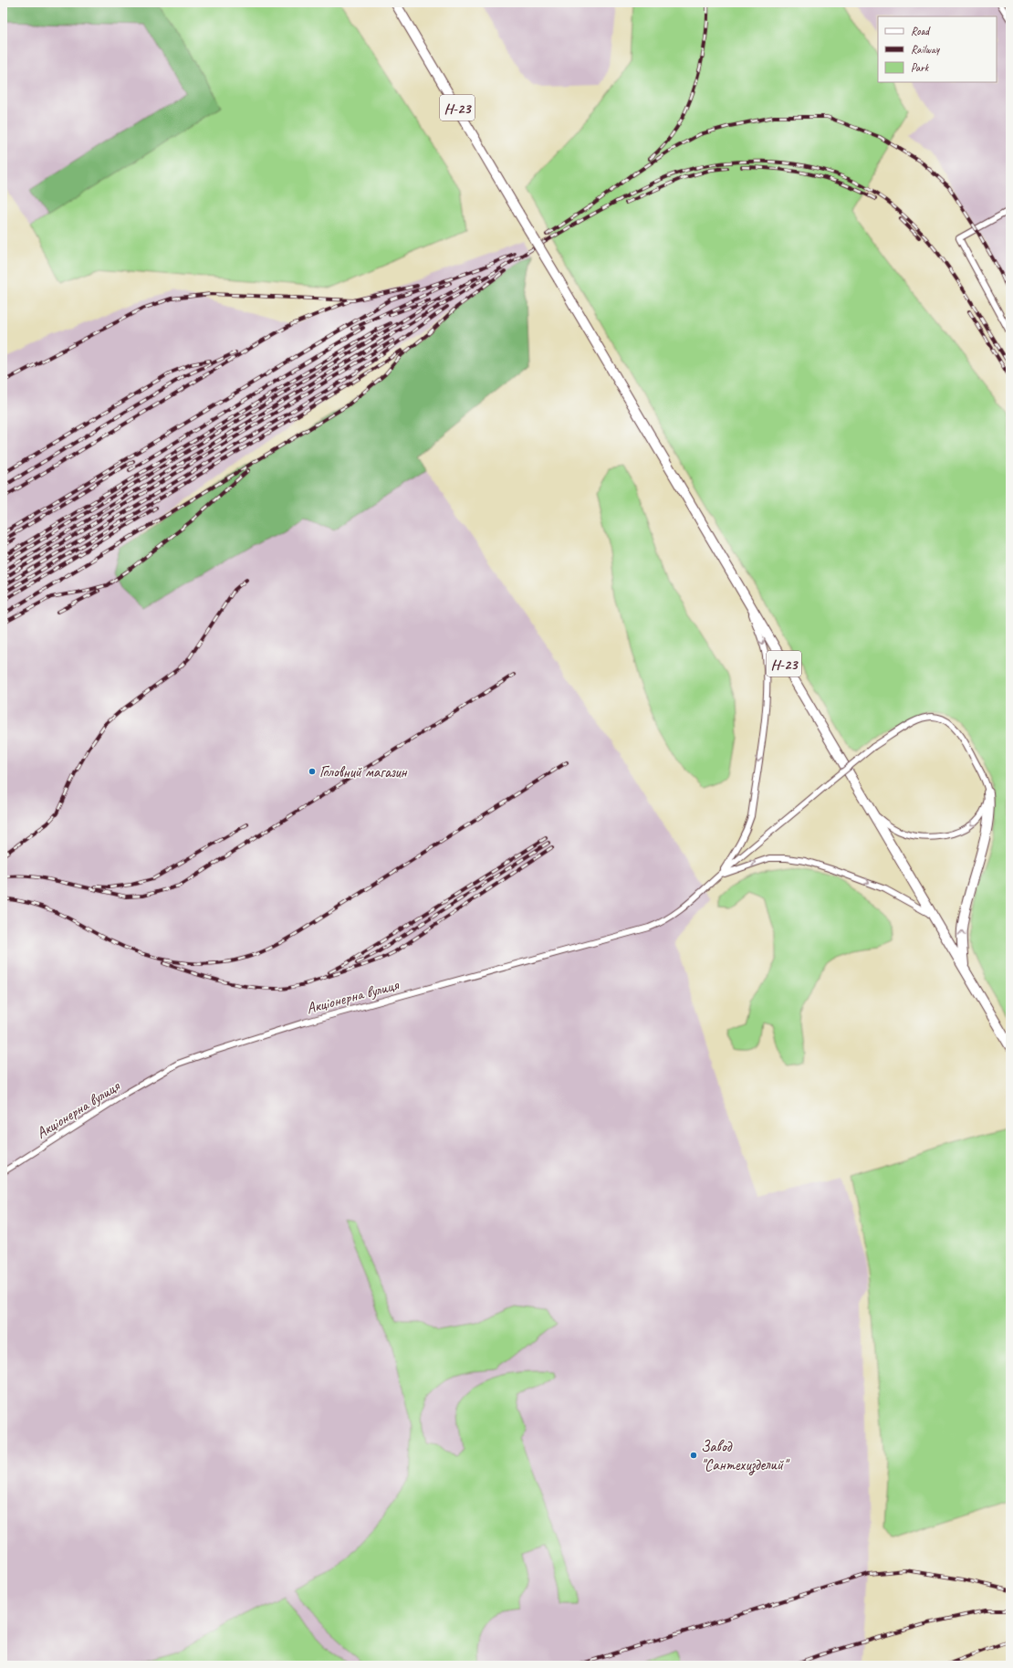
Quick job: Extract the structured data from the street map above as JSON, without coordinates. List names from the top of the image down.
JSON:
{
  "streets": {
    "main road": ["Н-23"],
    "street": ["Акціонерна вулиця"]
  },
  "places": ["Головний магазин", "Завод \"Сантехизделий\""],
  "legend": ["Road", "Railway", "Park"]
}
